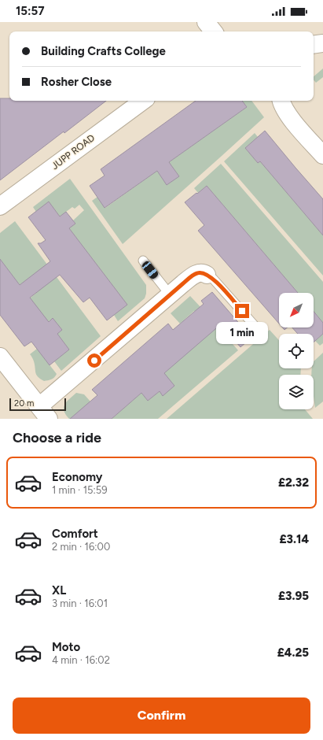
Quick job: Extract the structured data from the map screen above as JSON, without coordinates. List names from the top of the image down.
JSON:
{
  "streets": {
    "street": ["JUPP ROAD"]
  },
  "scale_bar": "20 m",
  "north": "bottom left",
  "page": {
    "status": "15:57",
    "banner": ["Building Crafts College", "Rosher Close"],
    "bubble": "1 min",
    "scale": "20 m",
    "heading": "Choose a ride",
    "list": [
      {
        "name": "Economy",
        "note": "1 min · 15:59",
        "value": "£2.32"
      },
      {
        "name": "Comfort",
        "note": "2 min · 16:00",
        "value": "£3.14"
      },
      {
        "name": "XL",
        "note": "3 min · 16:01",
        "value": "£3.95"
      },
      {
        "name": "Moto",
        "note": "4 min · 16:02",
        "value": "£4.25"
      }
    ],
    "buttons": "Confirm"
  }
}
